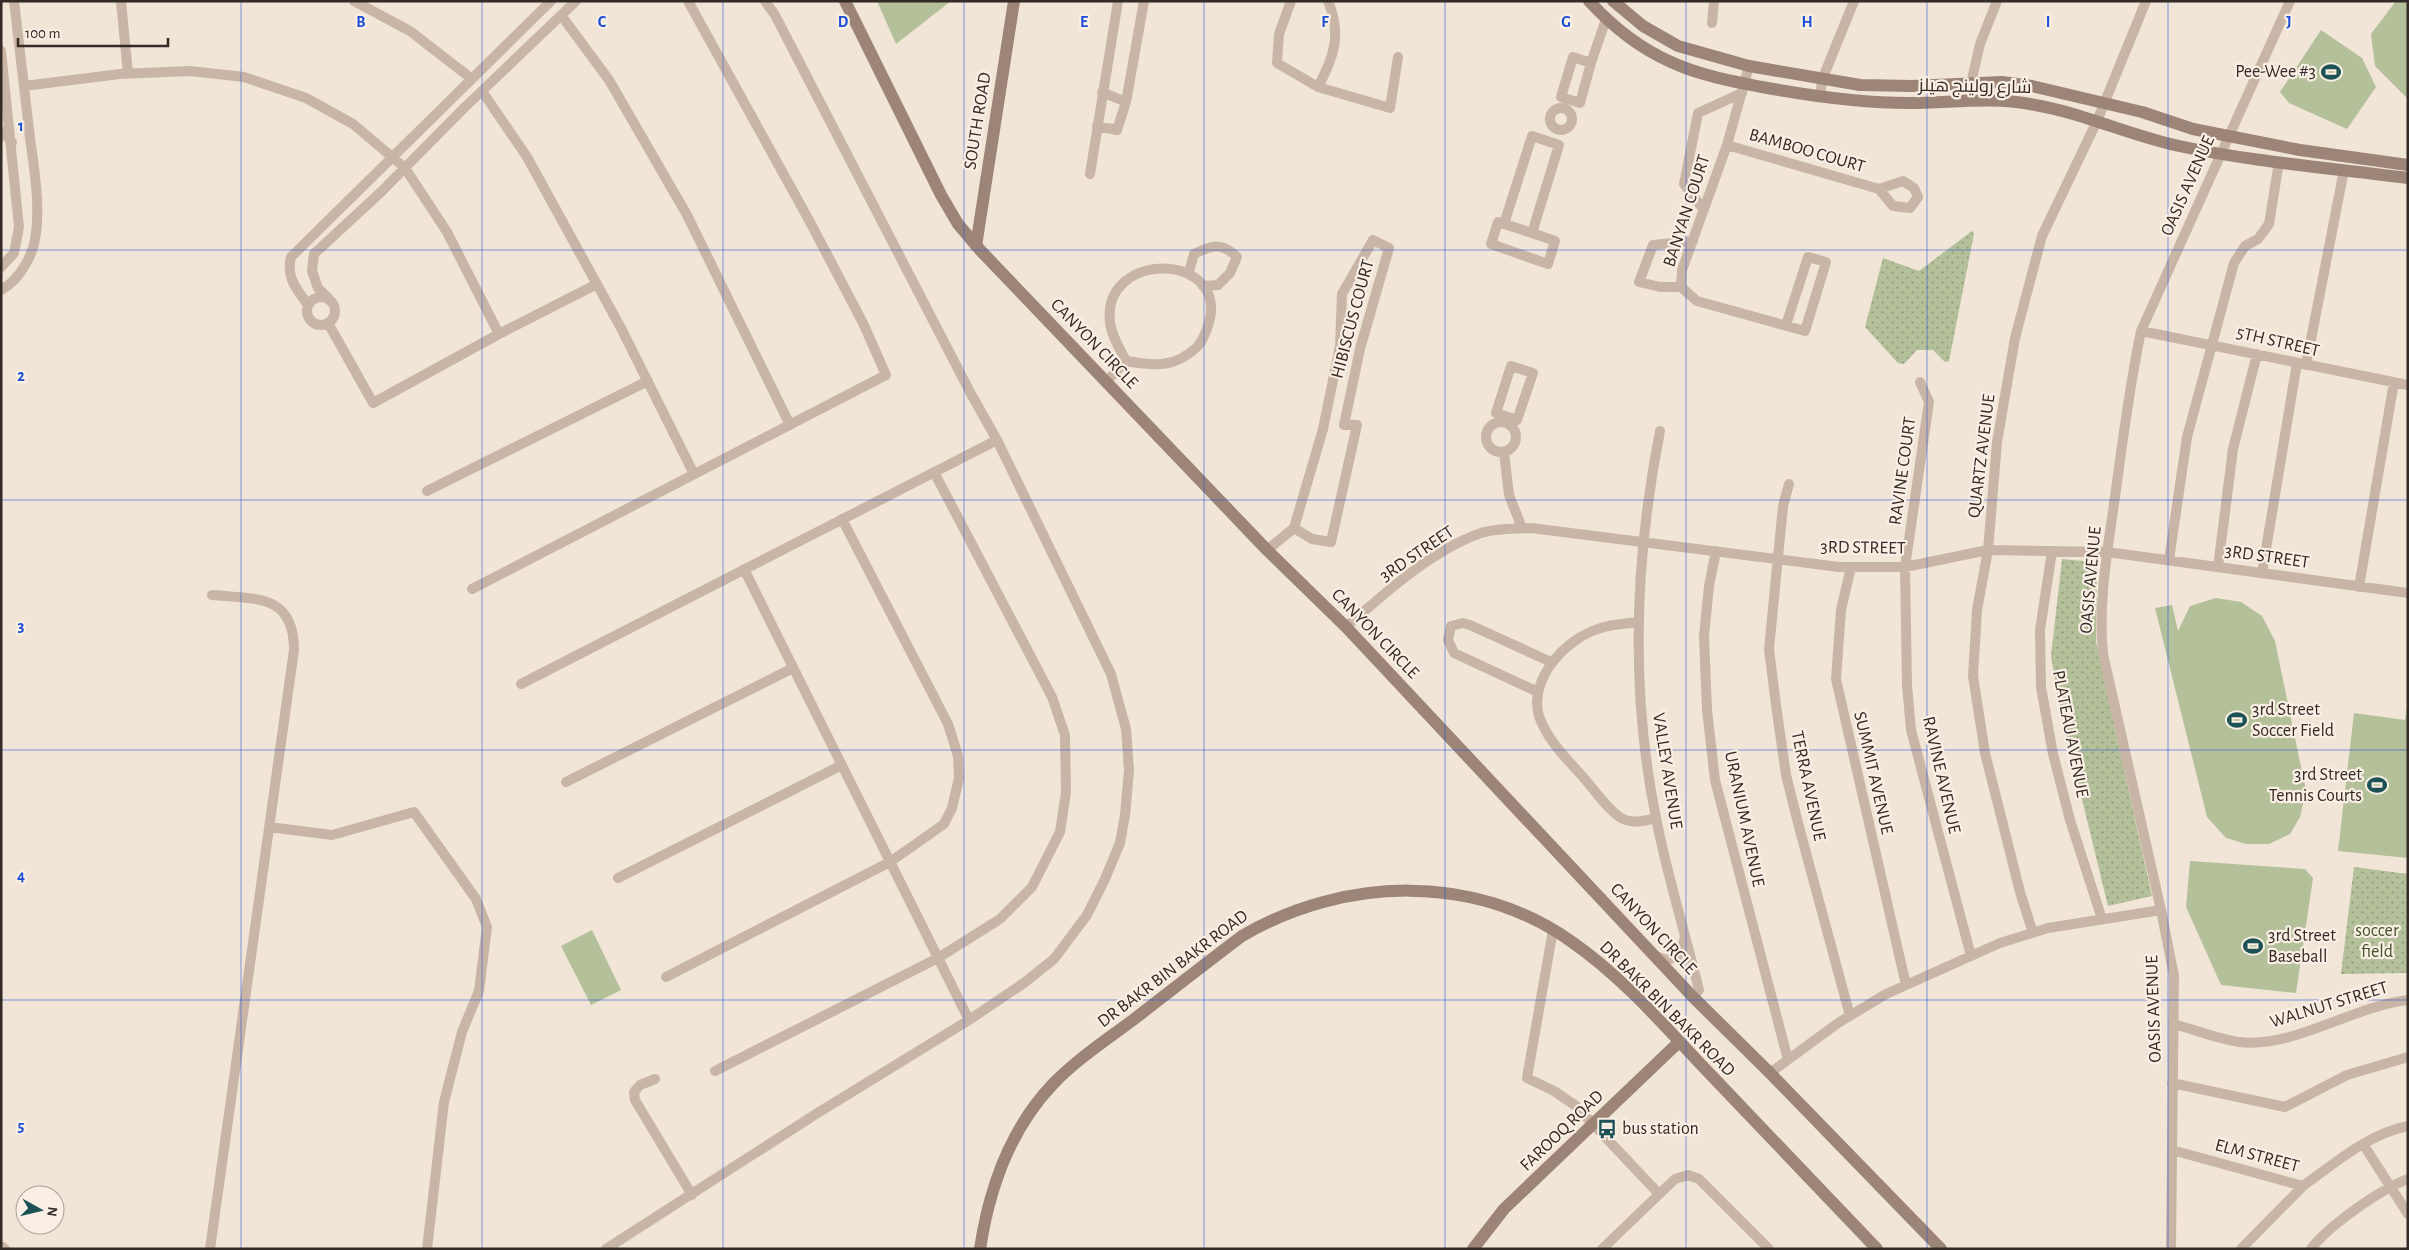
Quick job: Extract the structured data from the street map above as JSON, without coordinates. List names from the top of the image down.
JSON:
{
  "streets": {
    "main road": [
      "شارع رولينج هيلز",
      "SOUTH ROAD",
      "CANYON CIRCLE",
      "DR BAKR BIN BAKR ROAD",
      "FAROOQ ROAD"
    ],
    "street": [
      "BAMBOO COURT",
      "OASIS AVENUE",
      "BANYAN COURT",
      "HIBISCUS COURT",
      "5TH STREET",
      "QUARTZ AVENUE",
      "RAVINE COURT",
      "3RD STREET",
      "PLATEAU AVENUE",
      "VALLEY AVENUE",
      "SUMMIT AVENUE",
      "RAVINE AVENUE",
      "TERRA AVENUE",
      "URANIUM AVENUE",
      "WALNUT STREET",
      "ELM STREET"
    ]
  },
  "crossings": [
    ["شارع رولينج هيلز", "OASIS AVENUE"],
    ["شارع رولينج هيلز", "BANYAN COURT"],
    ["شارع رولينج هيلز", "QUARTZ AVENUE"],
    ["SOUTH ROAD", "CANYON CIRCLE"],
    ["BAMBOO COURT", "BANYAN COURT"],
    ["OASIS AVENUE", "5TH STREET"],
    ["OASIS AVENUE", "3RD STREET"],
    ["OASIS AVENUE", "WALNUT STREET"],
    ["OASIS AVENUE", "ELM STREET"],
    ["CANYON CIRCLE", "3RD STREET"],
    ["CANYON CIRCLE", "VALLEY AVENUE"],
    ["QUARTZ AVENUE", "3RD STREET"],
    ["RAVINE COURT", "3RD STREET"],
    ["RAVINE COURT", "RAVINE AVENUE"],
    ["3RD STREET", "PLATEAU AVENUE"],
    ["3RD STREET", "VALLEY AVENUE"],
    ["3RD STREET", "SUMMIT AVENUE"],
    ["3RD STREET", "RAVINE AVENUE"],
    ["3RD STREET", "TERRA AVENUE"],
    ["3RD STREET", "URANIUM AVENUE"],
    ["DR BAKR BIN BAKR ROAD", "FAROOQ ROAD"]
  ],
  "parks": ["soccer field"],
  "places": {
    "sports": [
      "Pee-Wee #3",
      "3rd Street Soccer Field",
      "3rd Street Tennis Courts",
      "3rd Street Baseball"
    ],
    "bus stop": ["bus station"]
  },
  "scale_bar": "100 m",
  "north": "right",
  "grid": {
    "columns": [
      "B",
      "C",
      "D",
      "E",
      "F",
      "G",
      "H",
      "I",
      "J"
    ],
    "rows": [
      "1",
      "2",
      "3",
      "4",
      "5"
    ]
  }
}
